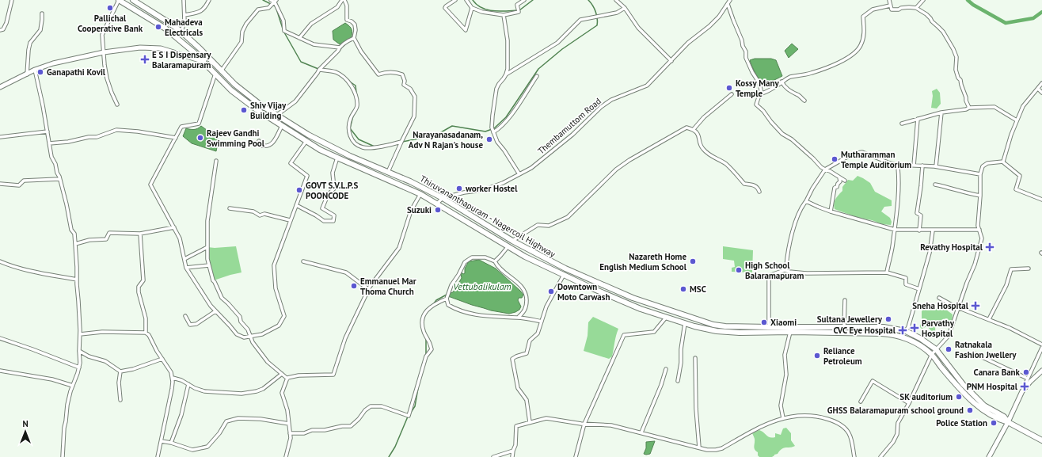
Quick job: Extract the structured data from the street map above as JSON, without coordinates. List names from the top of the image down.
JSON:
{
  "streets": {
    "main road": ["Thiruvananthapuram - Nagercoil Highway"],
    "street": ["Thembamuttom Road"]
  },
  "crossings": [
    ["Thembamuttom Road", "Thiruvananthapuram - Nagercoil Highway"]
  ],
  "water": ["Vettubalikulam"],
  "places": {
    "other": [
      "Pallichal Cooperative Bank",
      "Mahadeva Electricals",
      "Ganapathi Kovil",
      "Kossy Many Temple",
      "Shiv Vijay Building",
      "Rajeev Gandhi Swimming Pool",
      "Narayanasadanam, Adv N Rajan's house",
      "Mutharamman Temple Auditorium",
      "worker Hostel",
      "GOVT S.V.L.P.S POONCODE",
      "Suzuki",
      "Nazareth Home English Medium School",
      "High School Balaramapuram",
      "Emmanuel Mar Thoma Church",
      "MSC",
      "Downtown Moto Carwash",
      "Sultana Jewellery",
      "Xiaomi",
      "Ratnakala Fashion Jwellery",
      "Reliance Petroleum",
      "Canara Bank",
      "SK auditorium",
      "GHSS Balaramapuram school ground",
      "Police Station"
    ],
    "health": [
      "E S I Dispensary Balaramapuram",
      "Revathy Hospital",
      "Sneha Hospital",
      "Parvathy Hospital",
      "CVC Eye Hospital",
      "PNM Hospital"
    ]
  },
  "north": "top"
}
